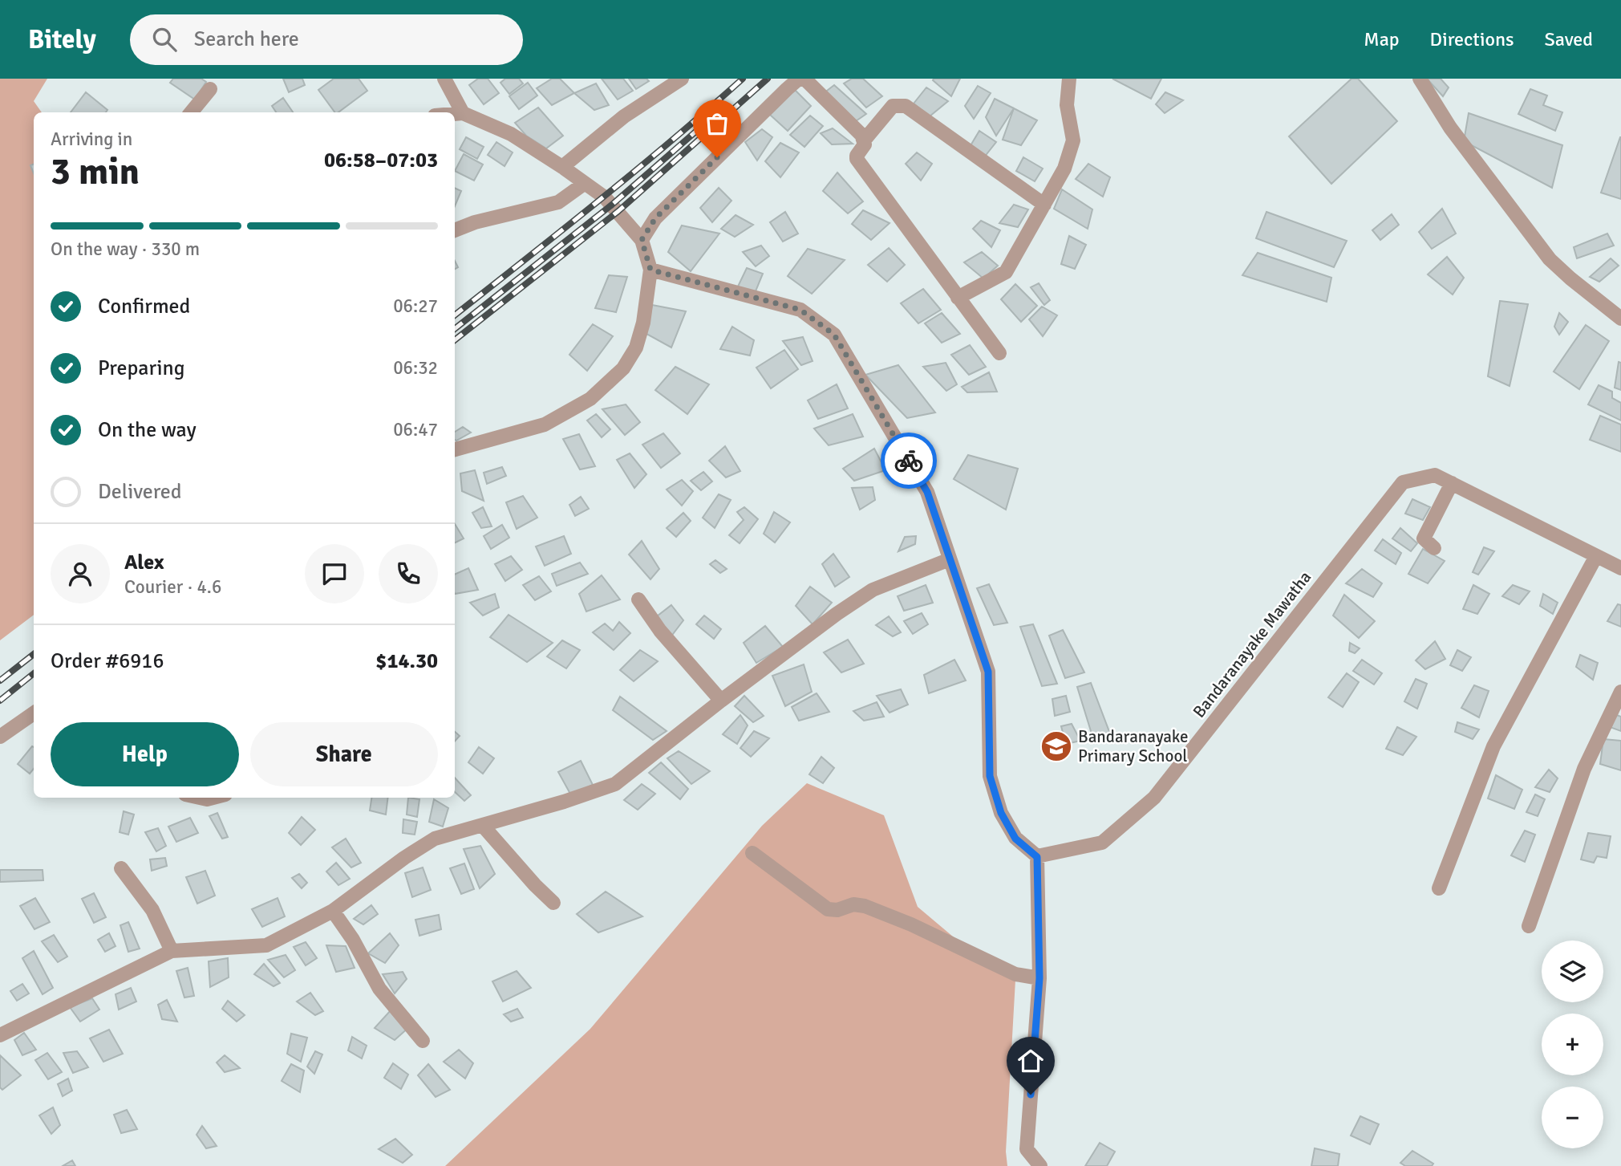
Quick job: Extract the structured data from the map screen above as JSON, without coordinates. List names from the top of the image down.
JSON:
{
  "streets": {
    "street": ["Bandaranayake Mawatha"]
  },
  "places": {
    "school or university": ["Bandaranayake Primary School"]
  },
  "page": {
    "header": "Bitely",
    "search": "Search here",
    "nav": ["Map", "Directions", "Saved"],
    "heading": ["3 min", "Arriving in", "06:58–07:03"],
    "panel": [
      "Alex",
      "Courier · 4.6",
      "Order #6916",
      "$14.30"
    ],
    "bar": "On the way · 330 m",
    "list": [
      ["Confirmed", "06:27"],
      ["Preparing", "06:32"],
      ["On the way", "06:47"],
      "Delivered"
    ],
    "buttons": ["Help", "Share"],
    "map_buttons": ["+", "−"]
  }
}
